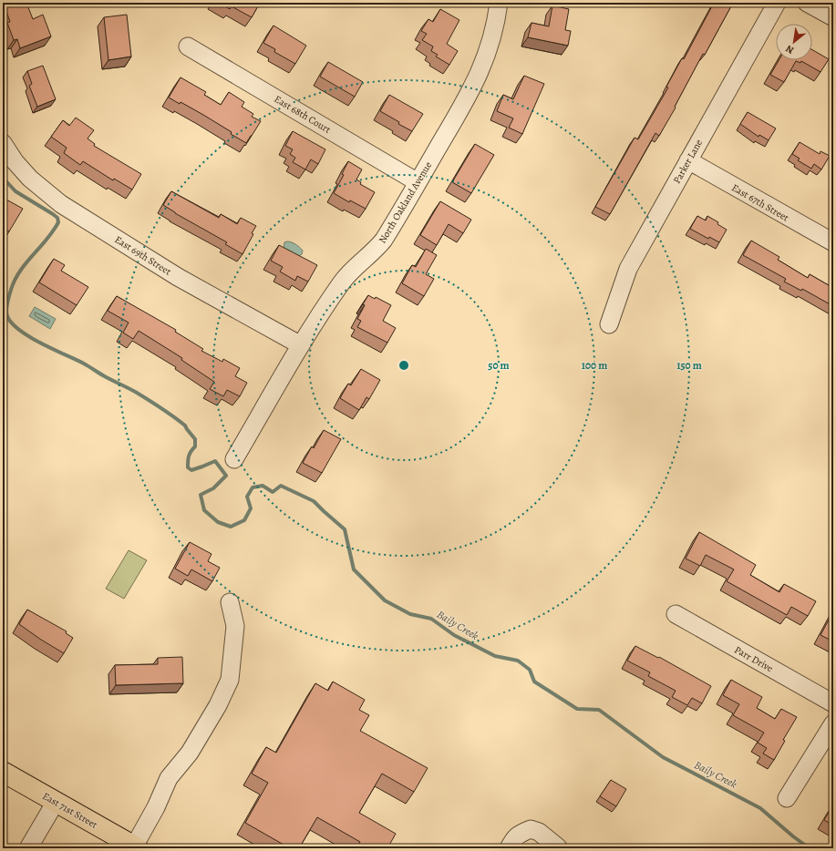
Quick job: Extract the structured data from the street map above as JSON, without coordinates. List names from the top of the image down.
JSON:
{
  "streets": {
    "main road": ["East 71st Street"],
    "street": [
      "East 68th Court",
      "Parker Lane",
      "North Oakland Avenue",
      "East 67th Street",
      "East 69th Street",
      "Parr Drive"
    ]
  },
  "crossings": [
    ["East 68th Court", "North Oakland Avenue"],
    ["Parker Lane", "East 67th Street"],
    ["North Oakland Avenue", "East 69th Street"]
  ],
  "water": ["Baily Creek"],
  "north": "bottom left",
  "rings": ["50 m", "100 m", "150 m"]
}
